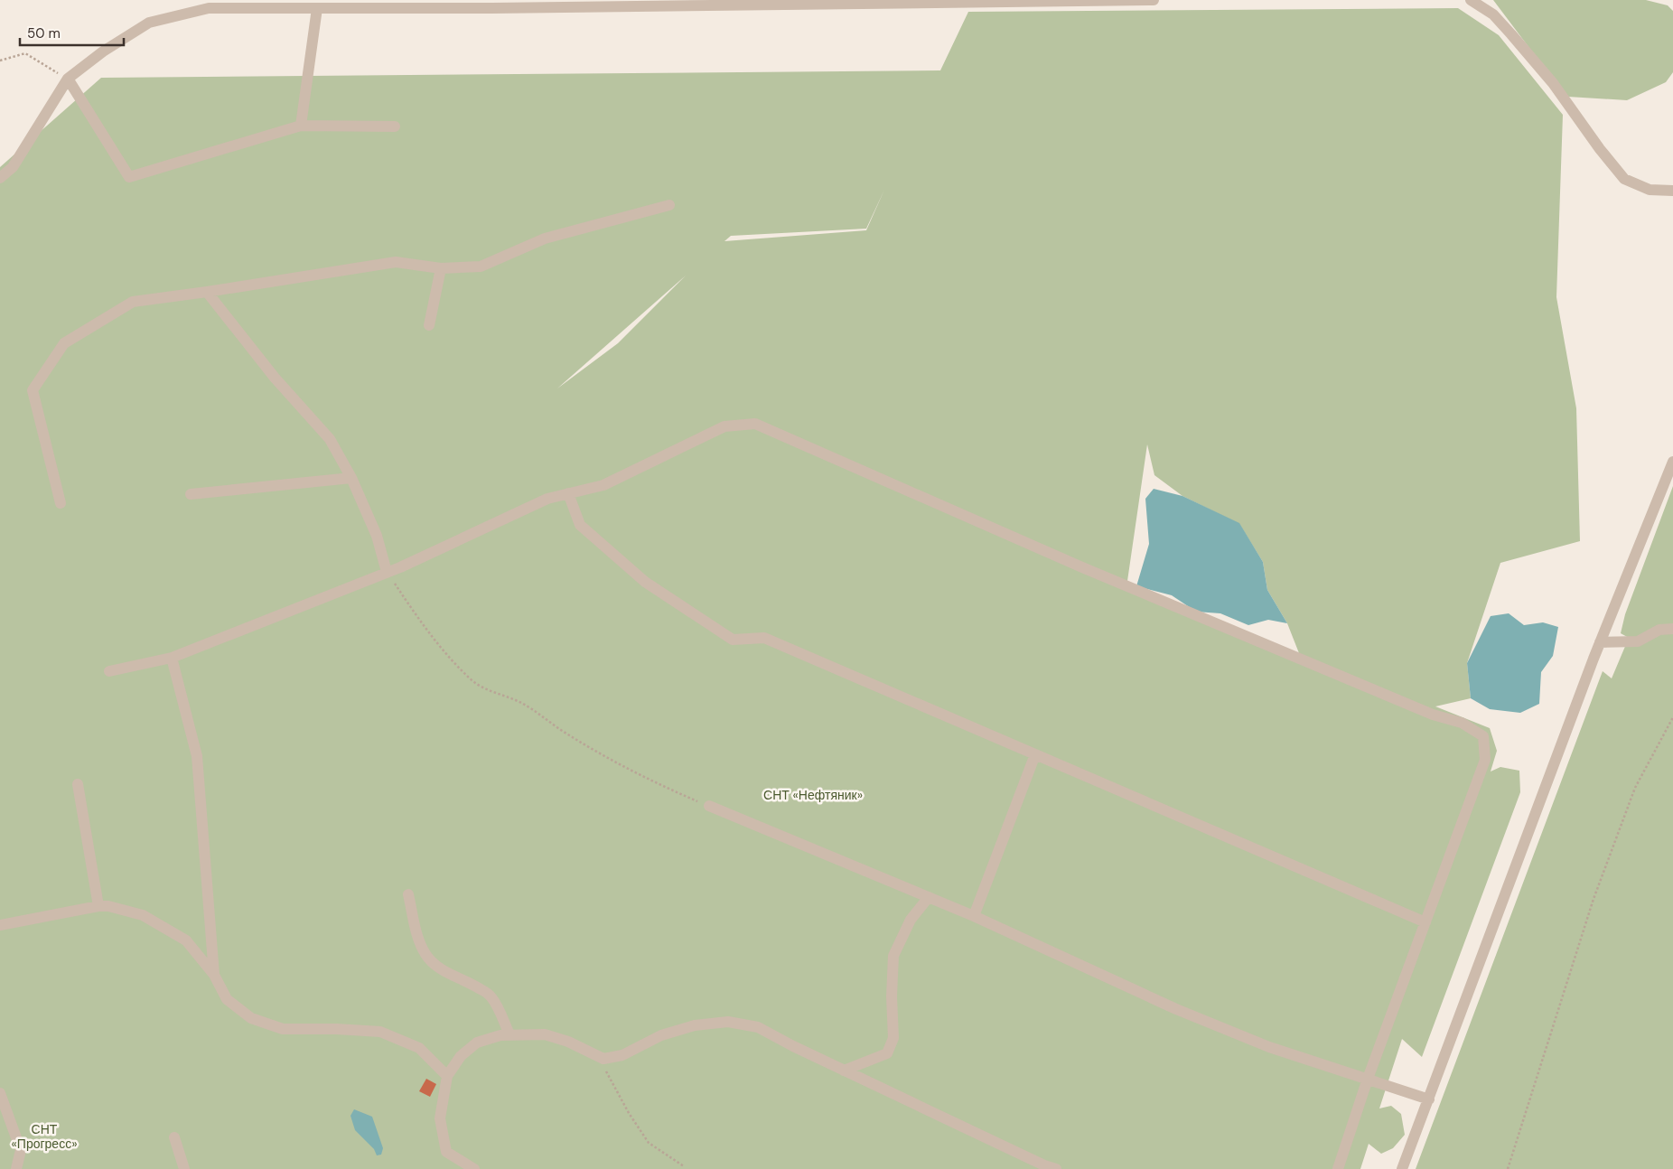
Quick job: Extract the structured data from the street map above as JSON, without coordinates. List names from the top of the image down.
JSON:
{
  "parks": ["СНТ «Нефтяник»", "СНТ «Прогресс»"],
  "scale_bar": "50 m"
}
